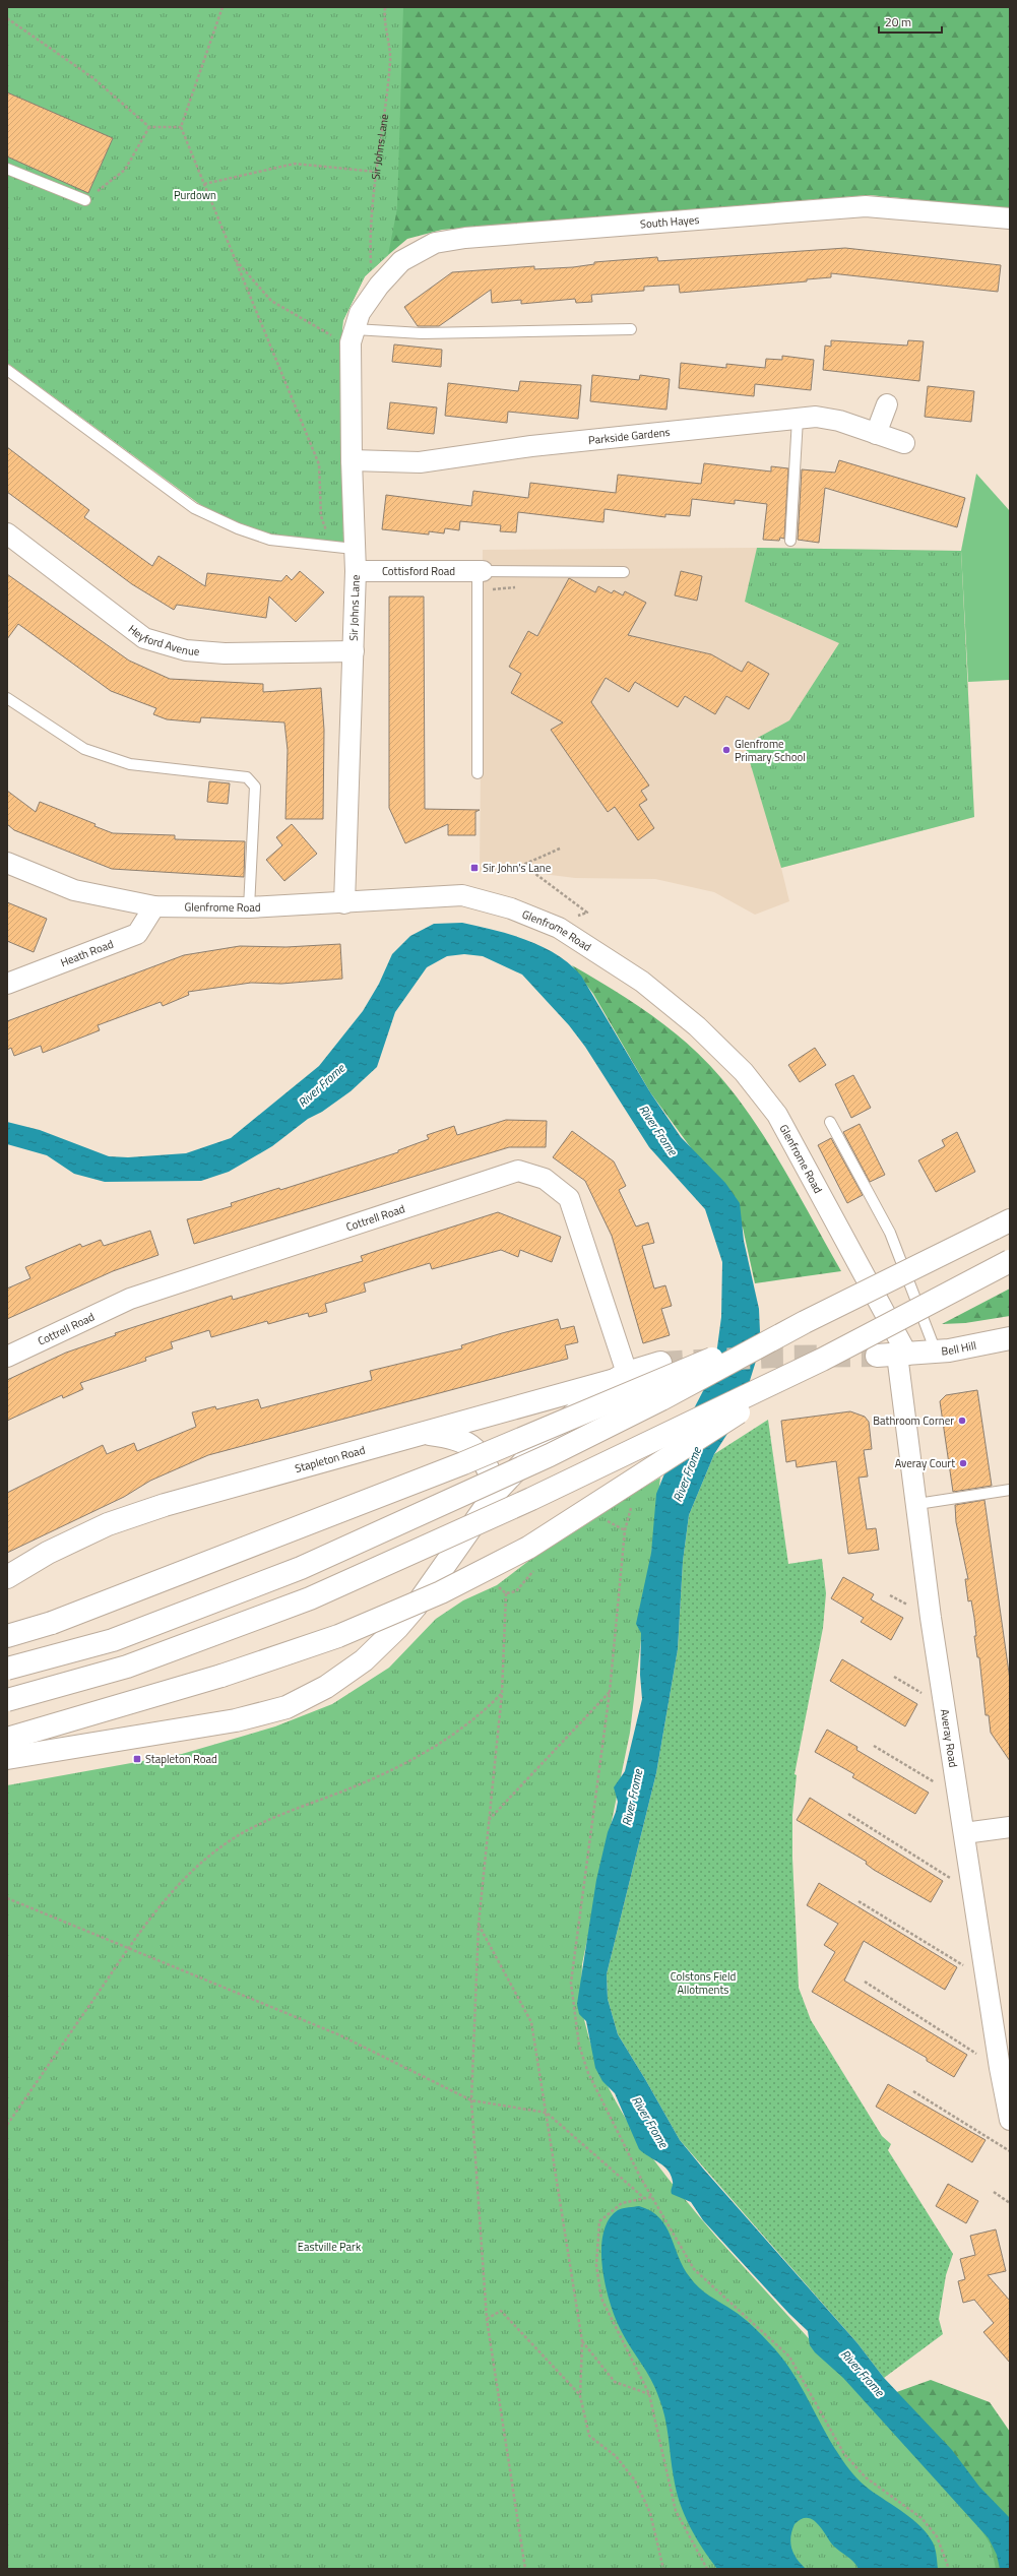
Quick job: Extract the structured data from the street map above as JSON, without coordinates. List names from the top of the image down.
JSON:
{
  "streets": {
    "main road": ["Bell Hill", "Stapleton Road"],
    "street": [
      "Sir Johns Lane",
      "South Hayes",
      "Parkside Gardens",
      "Cottisford Road",
      "Heyford Avenue",
      "Glenfrome Road",
      "Heath Road",
      "Cottrell Road",
      "Averay Road"
    ]
  },
  "crossings": [
    ["Sir Johns Lane", "South Hayes"],
    ["Sir Johns Lane", "Parkside Gardens"],
    ["Sir Johns Lane", "Cottisford Road"],
    ["Sir Johns Lane", "Heyford Avenue"],
    ["Sir Johns Lane", "Glenfrome Road"],
    ["Glenfrome Road", "Heath Road"],
    ["Glenfrome Road", "Bell Hill"],
    ["Glenfrome Road", "Averay Road"],
    ["Cottrell Road", "Stapleton Road"],
    ["Bell Hill", "Averay Road"]
  ],
  "water": ["River Frome"],
  "parks": ["Purdown", "Colstons Field Allotments", "Eastville Park"],
  "places": {
    "other": ["Glenfrome Primary School", "Bathroom Corner", "Averay Court"],
    "transit": ["Sir John's Lane", "Stapleton Road"]
  },
  "scale_bar": "20 m"
}
